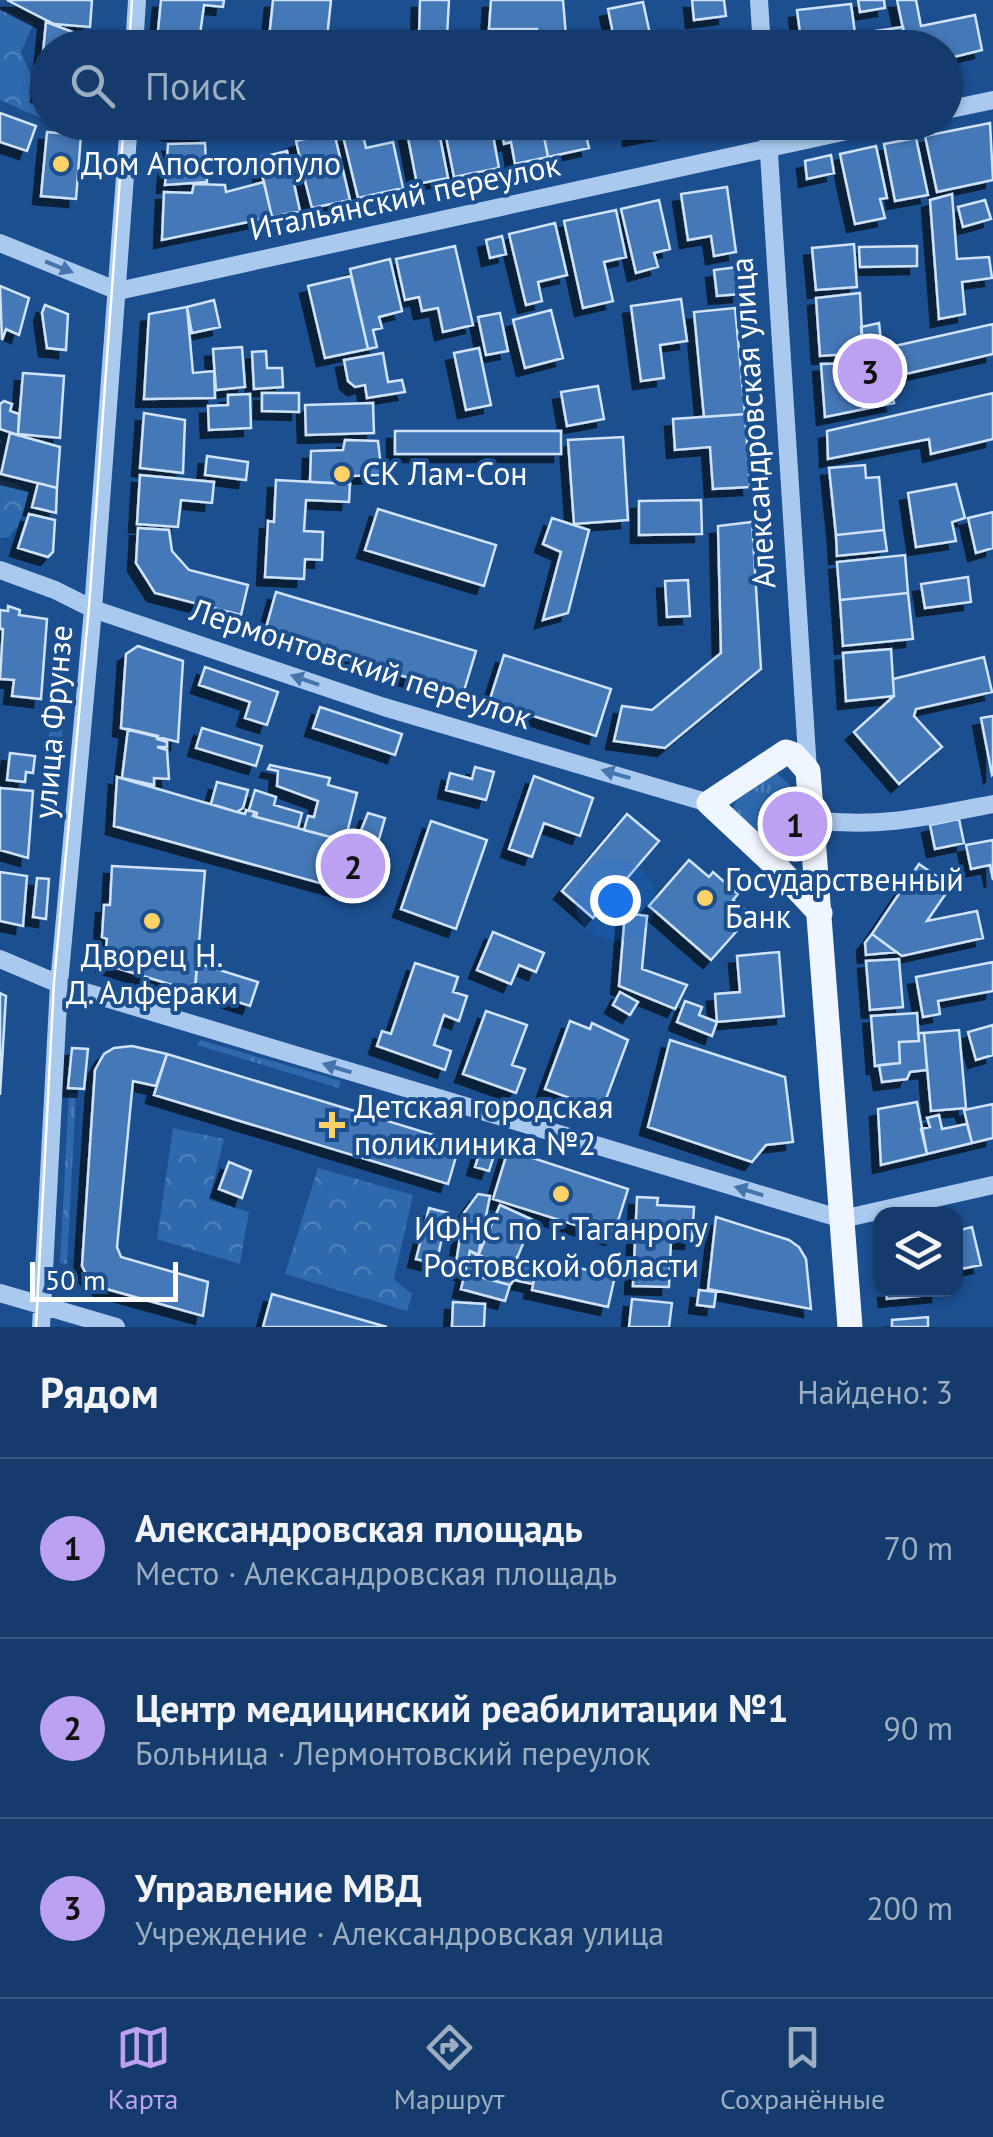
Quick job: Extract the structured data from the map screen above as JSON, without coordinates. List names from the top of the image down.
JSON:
{
  "streets": {
    "street": [
      "Итальянский переулок",
      "Александровская улица",
      "Лермонтовский переулок",
      "улица Фрунзе"
    ]
  },
  "crossings": [
    ["Итальянский переулок", "Александровская улица"],
    ["Итальянский переулок", "улица Фрунзе"],
    ["Лермонтовский переулок", "улица Фрунзе"]
  ],
  "one_way": ["Лермонтовский переулок"],
  "places": {
    "other": [
      "Дом Апостолопуло",
      "СК Лам-Сон",
      "Государственный Банк",
      "Дворец Н. Д. Алфераки",
      "ИФНС по г. Таганрогу Ростовской области"
    ],
    "health": ["Детская городская поликлиника №2"]
  },
  "scale_bar": "50 m",
  "page": {
    "search": "Поиск",
    "pins": ["3", "1", "2"],
    "scale": "50 m",
    "heading": ["Рядом", "Найдено: 3"],
    "list": [
      {
        "mark": "1",
        "name": "Александровская площадь",
        "note": "Место · Александровская площадь",
        "value": "70 m"
      },
      {
        "mark": "2",
        "name": "Центр медицинский реабилитации №1",
        "note": "Больница · Лермонтовский переулок",
        "value": "90 m"
      },
      {
        "mark": "3",
        "name": "Управление МВД",
        "note": "Учреждение · Александровская улица",
        "value": "200 m"
      }
    ],
    "nav": ["Карта", "Маршрут", "Сохранённые"]
  }
}
